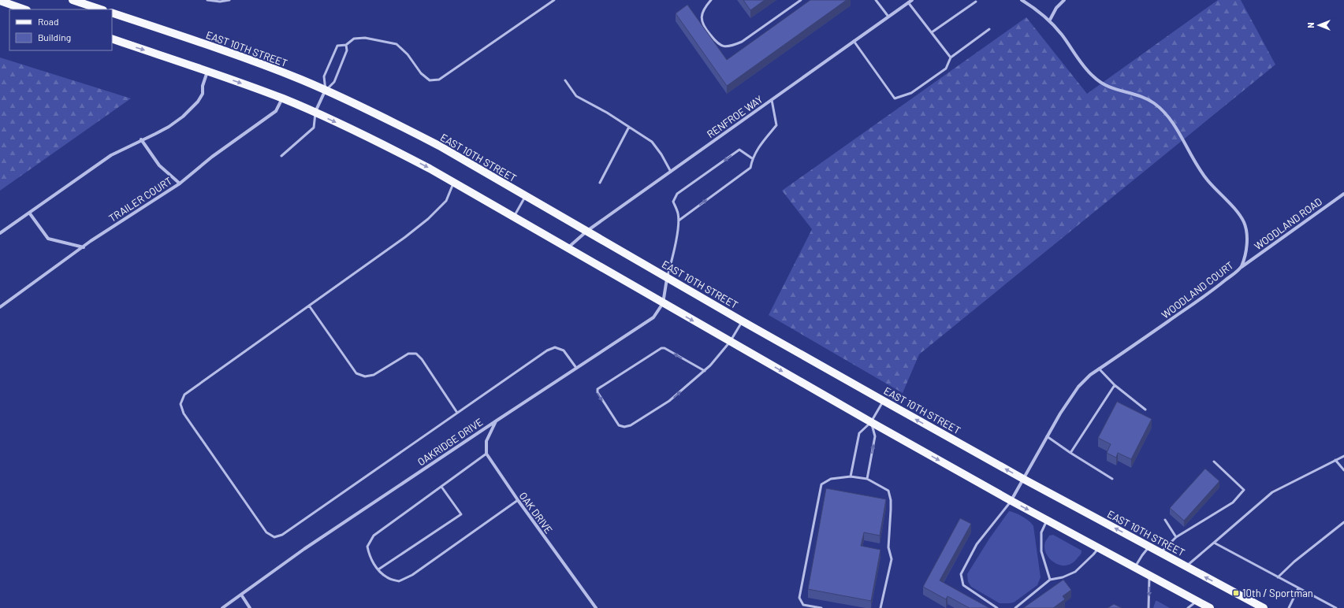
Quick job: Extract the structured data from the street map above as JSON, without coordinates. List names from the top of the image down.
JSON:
{
  "streets": {
    "main road": ["EAST 10TH STREET"],
    "street": [
      "RENFROE WAY",
      "TRAILER COURT",
      "WOODLAND ROAD",
      "WOODLAND COURT",
      "OAKRIDGE DRIVE",
      "OAK DRIVE"
    ]
  },
  "crossings": [
    ["EAST 10TH STREET", "RENFROE WAY"],
    ["EAST 10TH STREET", "WOODLAND COURT"],
    ["EAST 10TH STREET", "OAKRIDGE DRIVE"],
    ["WOODLAND ROAD", "WOODLAND COURT"]
  ],
  "places": {
    "transit": ["10th / Sportman"]
  },
  "legend": ["Road", "Building"],
  "north": "left"
}
